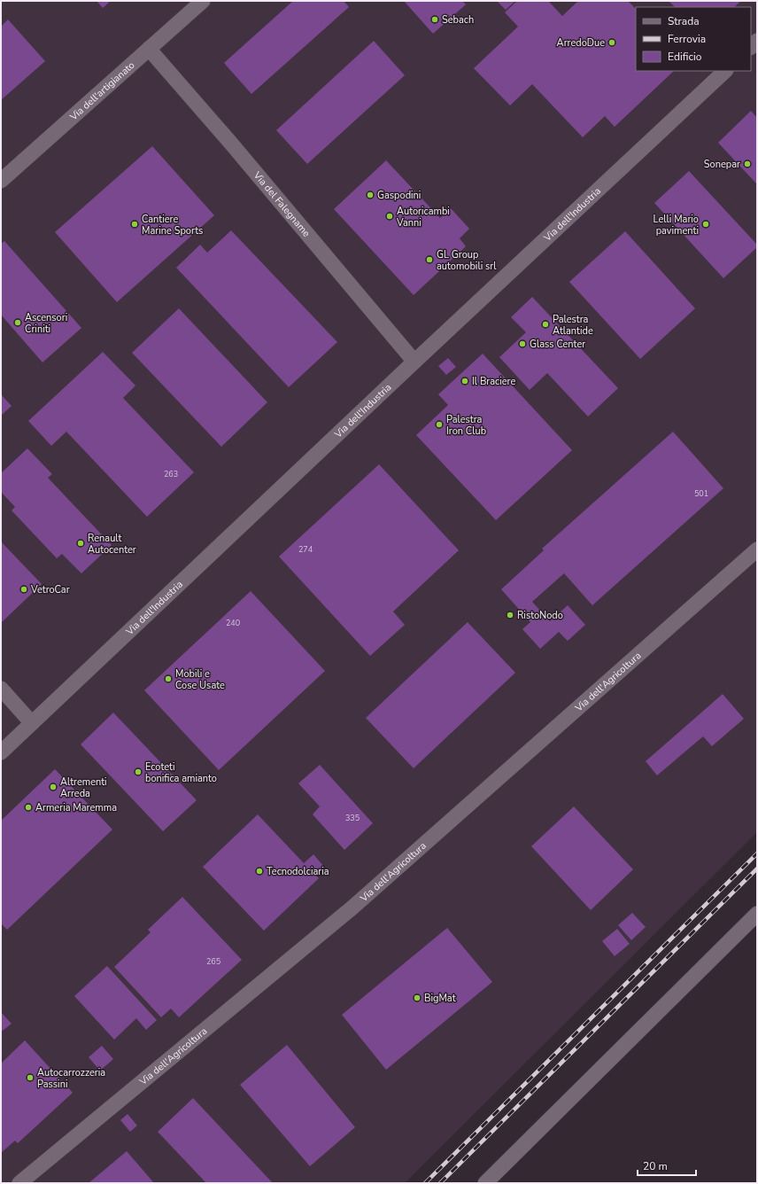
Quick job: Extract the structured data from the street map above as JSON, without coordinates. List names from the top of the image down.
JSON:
{
  "streets": {
    "street": [
      "Via dell'artigianato",
      "Via del Falegname",
      "Via dell'Industria",
      "Via dell'Agricoltura"
    ]
  },
  "crossings": [
    ["Via dell'artigianato", "Via del Falegname"],
    ["Via del Falegname", "Via dell'Industria"]
  ],
  "places": [
    "Sebach",
    "ArredoDue",
    "Sonepar",
    "Gaspodini",
    "Autoricambi Vanni",
    "Cantiere Marine Sports",
    "Lelli Mario pavimenti",
    "GL Group automobili srl",
    "Ascensori Criniti",
    "Palestra Atlantide",
    "Glass Center",
    "Il Braciere",
    "Palestra Iron Club",
    "Renault Autocenter",
    "VetroCar",
    "RistoNodo",
    "Mobili e Cose Usate",
    "Ecoteti bonifica amianto",
    "Altrementi Arreda",
    "Armeria Maremma",
    "Tecnodolciaria",
    "BigMat",
    "Autocarrozzeria Passini"
  ],
  "house_numbers": [
    "263",
    "501",
    "274",
    "240",
    "335",
    "265"
  ],
  "legend": ["Strada", "Ferrovia", "Edificio"],
  "scale_bar": "20 m"
}
